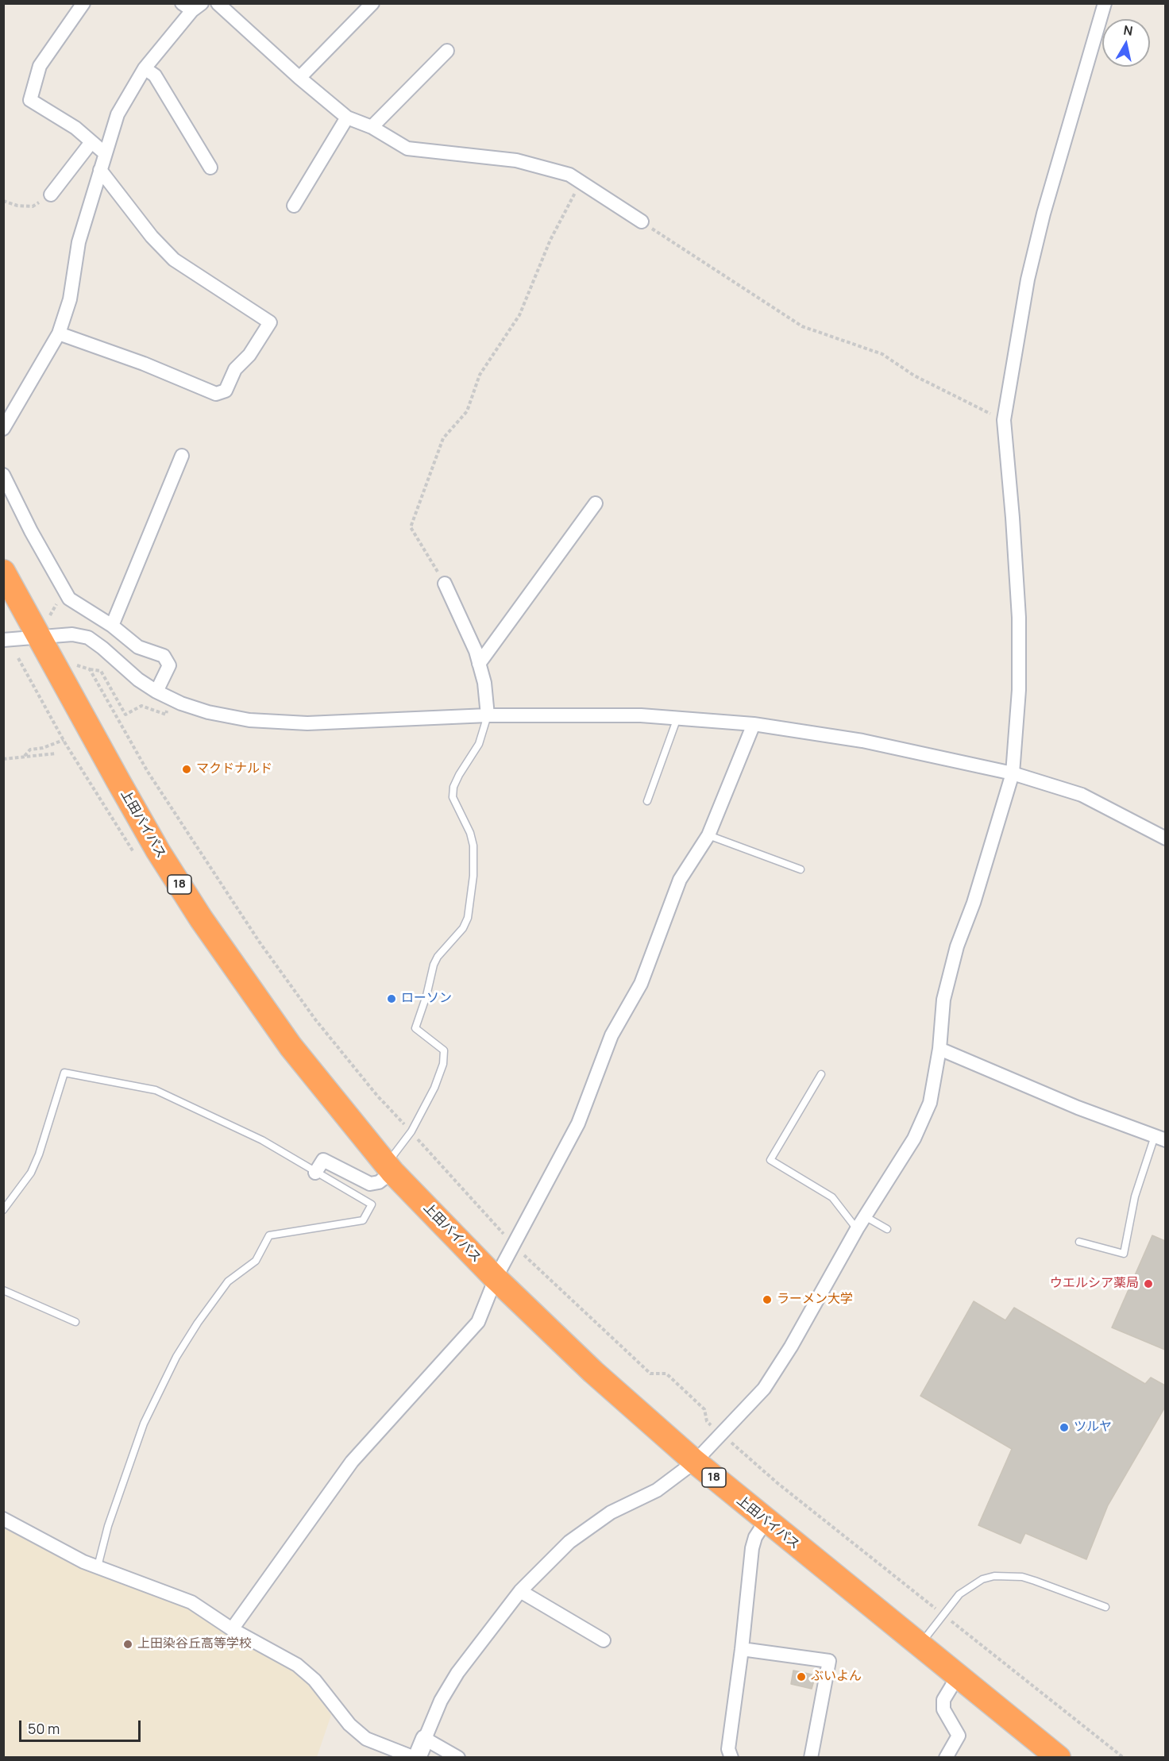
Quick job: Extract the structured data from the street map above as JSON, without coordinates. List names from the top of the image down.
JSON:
{
  "streets": {
    "highway": ["上田バイパス", "18"]
  },
  "places": [
    "マクドナルド",
    "ローソン",
    "ウエルシア薬局",
    "ラーメン大学",
    "ツルヤ",
    "上田染谷丘高等学校",
    "ぶいよん"
  ],
  "scale_bar": "50 m",
  "north": "top"
}
